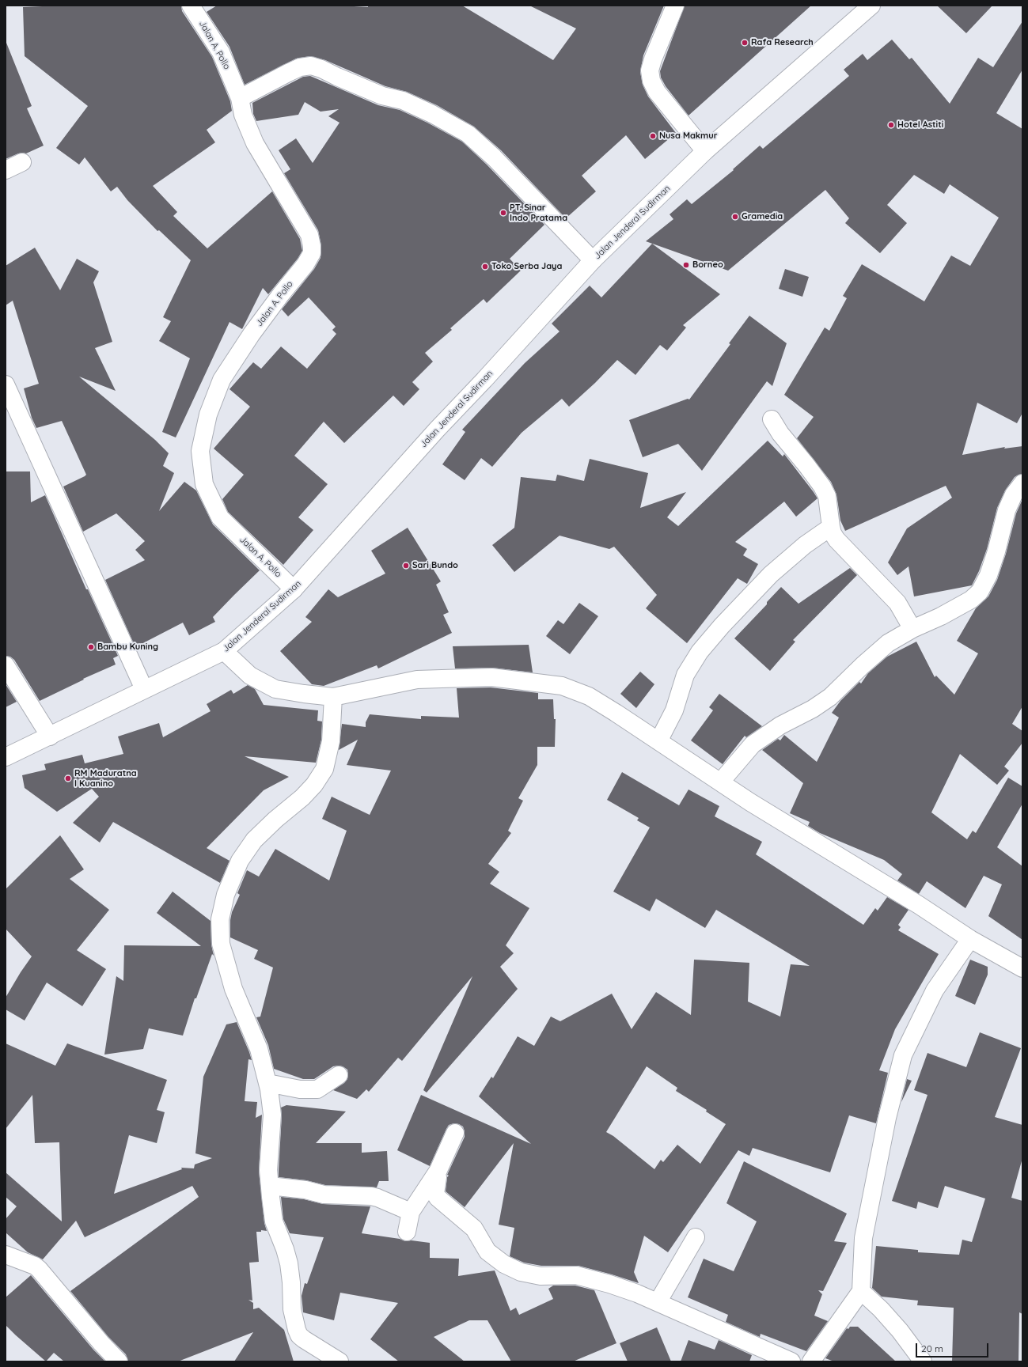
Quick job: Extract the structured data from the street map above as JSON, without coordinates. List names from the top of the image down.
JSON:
{
  "streets": {
    "street": ["Jalan A. Pollo", "Jalan Jenderal Sudirman"]
  },
  "crossings": [
    ["Jalan A. Pollo", "Jalan Jenderal Sudirman"]
  ],
  "places": [
    "Rafa Research",
    "Hotel Astiti",
    "Nusa Makmur",
    "PT. Sinar Indo Pratama",
    "Gramedia",
    "Borneo",
    "Toko Serba Jaya",
    "Sari Bundo",
    "Bambu Kuning",
    "RM Maduratna I Kuanino"
  ],
  "scale_bar": "20 m"
}
